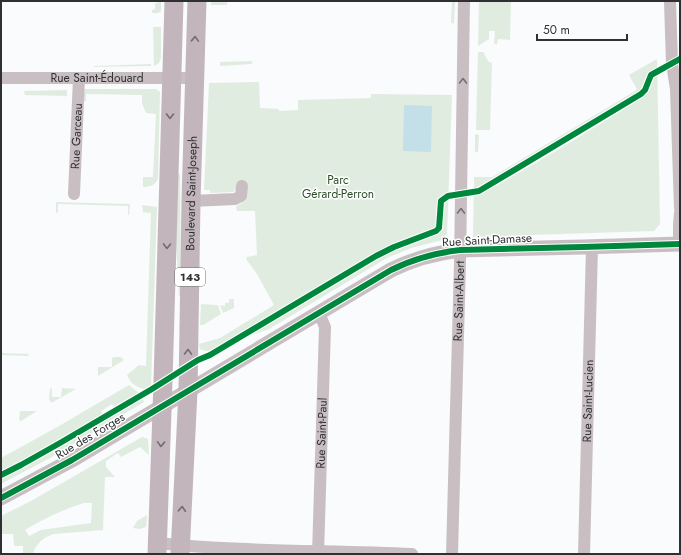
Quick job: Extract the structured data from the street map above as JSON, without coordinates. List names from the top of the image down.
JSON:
{
  "streets": {
    "main road": ["Boulevard Saint-Joseph", "143"],
    "street": [
      "Rue Saint-Édouard",
      "Rue Garceau",
      "Rue Saint-Damase",
      "Rue Saint-Albert",
      "Rue Saint-Lucien",
      "Rue Saint-Paul",
      "Rue des Forges"
    ]
  },
  "crossings": [
    ["Rue Saint-Édouard", "Rue Garceau"],
    ["Rue Saint-Édouard", "Boulevard Saint-Joseph"],
    ["Boulevard Saint-Joseph", "Rue Saint-Damase"],
    ["Boulevard Saint-Joseph", "Rue des Forges"],
    ["Rue Saint-Damase", "Rue Saint-Albert"],
    ["Rue Saint-Damase", "Rue Saint-Lucien"],
    ["Rue Saint-Damase", "Rue Saint-Paul"],
    ["Rue Saint-Damase", "Rue des Forges"]
  ],
  "one_way": ["Rue Saint-Albert"],
  "parks": ["Parc Gérard-Perron"],
  "scale_bar": "50 m"
}
